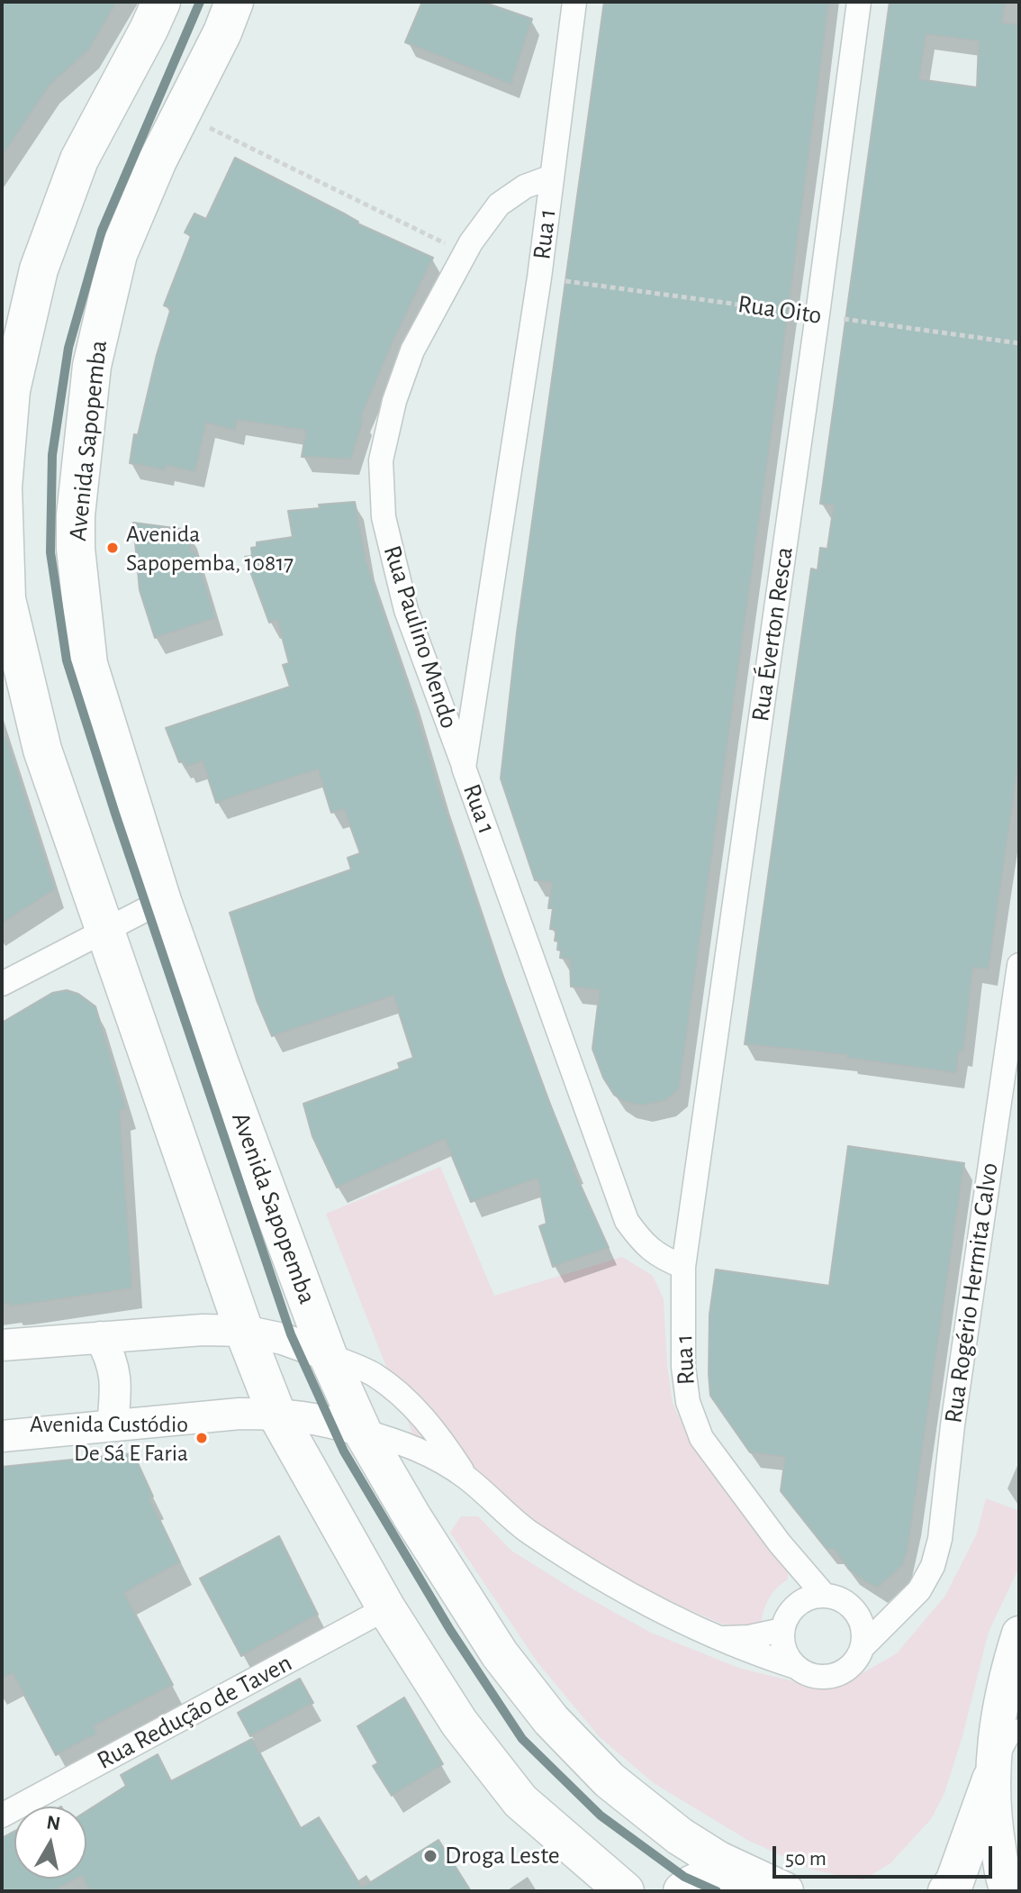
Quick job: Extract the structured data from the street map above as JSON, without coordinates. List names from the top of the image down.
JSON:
{
  "streets": {
    "main road": ["Avenida Sapopemba"],
    "street": [
      "Rua 1",
      "Rua Éverton Resca",
      "Rua Paulino Mendo",
      "Rua Rogério Hermita Calvo",
      "Rua Redução de Taven"
    ],
    "path": ["Rua Oito"]
  },
  "crossings": [
    ["Rua 1", "Rua Oito"],
    ["Rua 1", "Rua Éverton Resca"],
    ["Rua 1", "Rua Paulino Mendo"],
    ["Rua 1", "Rua Rogério Hermita Calvo"],
    ["Rua Oito", "Rua Éverton Resca"]
  ],
  "places": ["Avenida Sapopemba, 10817", "Avenida Custódio De Sá E Faria", "Droga Leste"],
  "scale_bar": "50 m",
  "north": "top"
}
